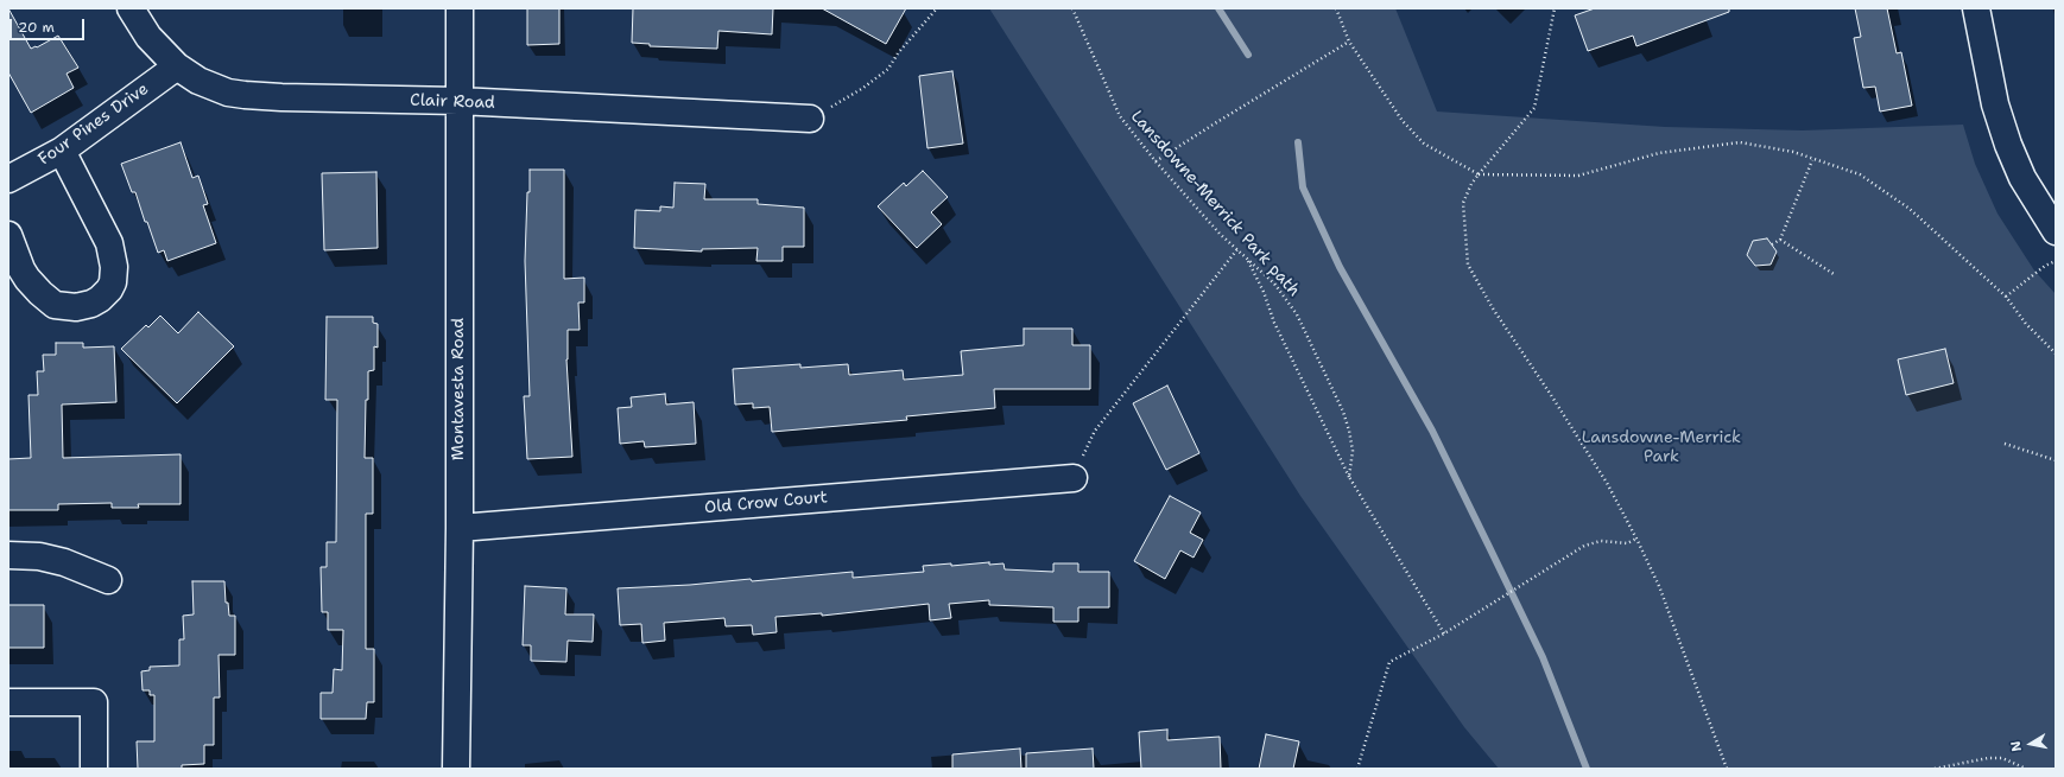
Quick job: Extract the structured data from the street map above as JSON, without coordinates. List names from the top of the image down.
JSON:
{
  "streets": {
    "street": [
      "Clair Road",
      "Four Pines Drive",
      "Montavesta Road",
      "Old Crow Court"
    ],
    "path": ["Lansdowne-Merrick Park path"]
  },
  "crossings": [
    ["Clair Road", "Four Pines Drive"],
    ["Clair Road", "Montavesta Road"],
    ["Montavesta Road", "Old Crow Court"]
  ],
  "parks": ["Lansdowne-Merrick Park"],
  "scale_bar": "20 m",
  "north": "left"
}
